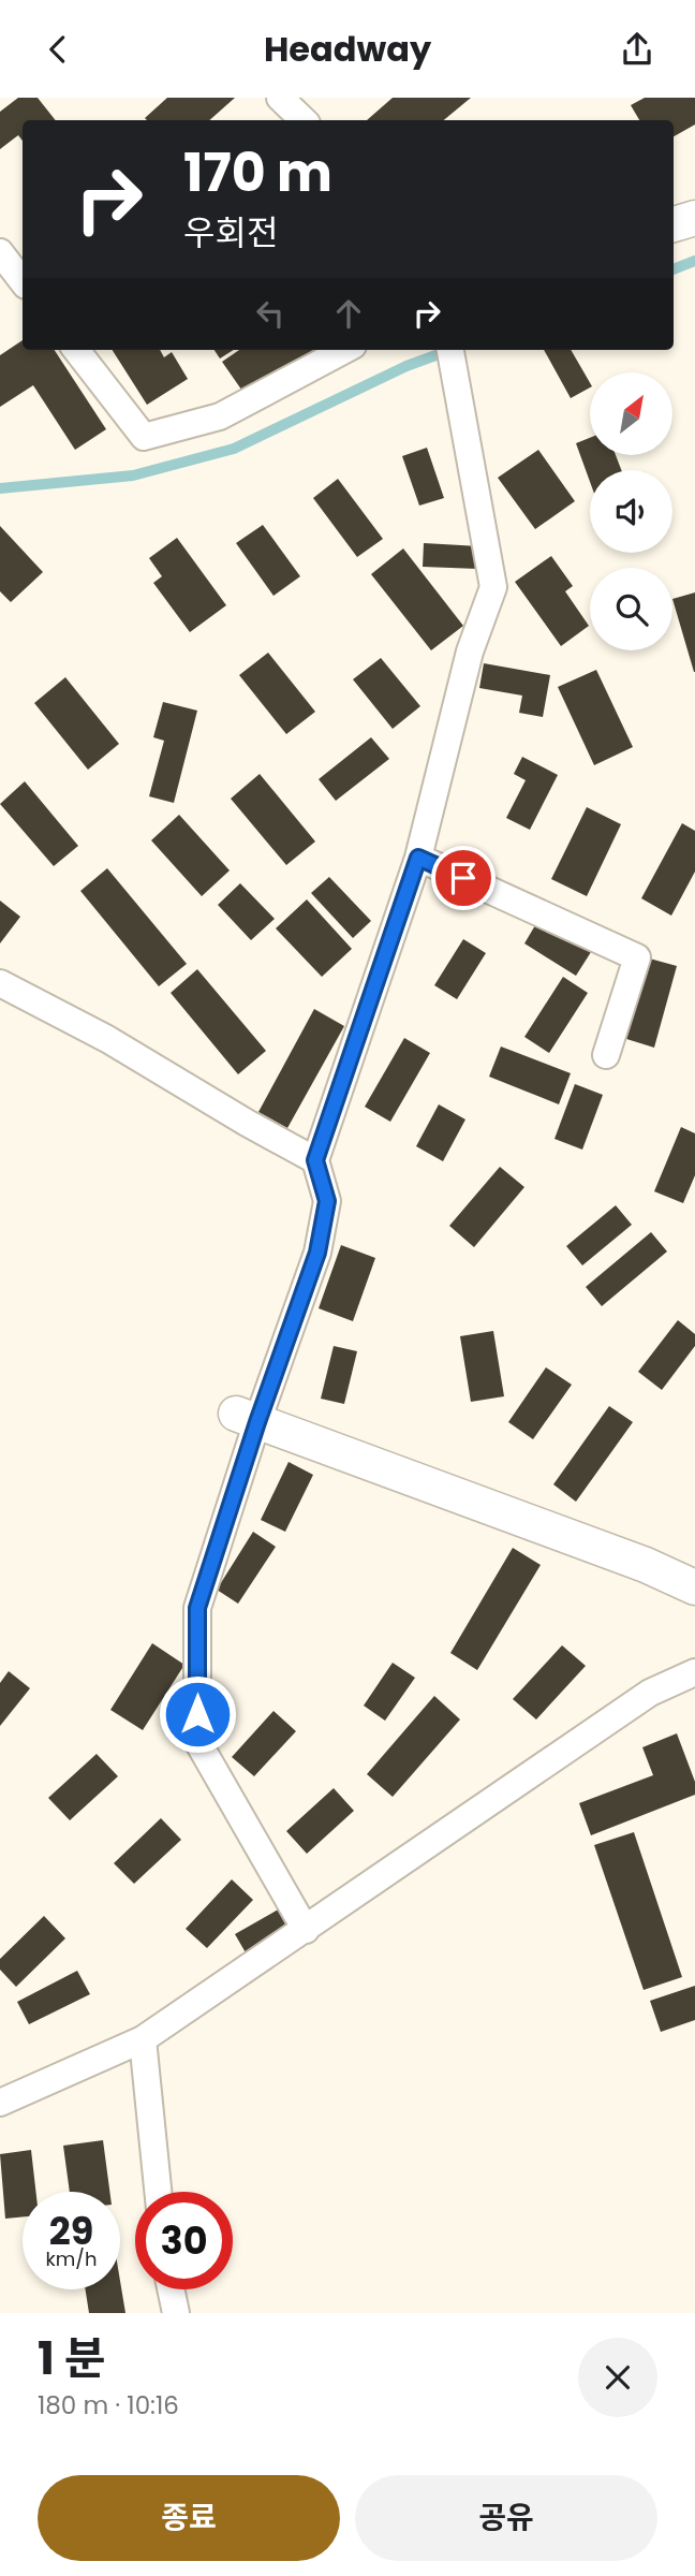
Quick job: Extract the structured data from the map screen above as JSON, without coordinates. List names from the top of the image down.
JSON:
{
  "north": "top right",
  "page": {
    "header": "Headway",
    "turn": ["170 m", "우회전"],
    "speed": "29 km/h",
    "limit": "30",
    "heading": ["1 분", "180 m · 10:16"],
    "buttons": ["종료", "공유"]
  }
}
